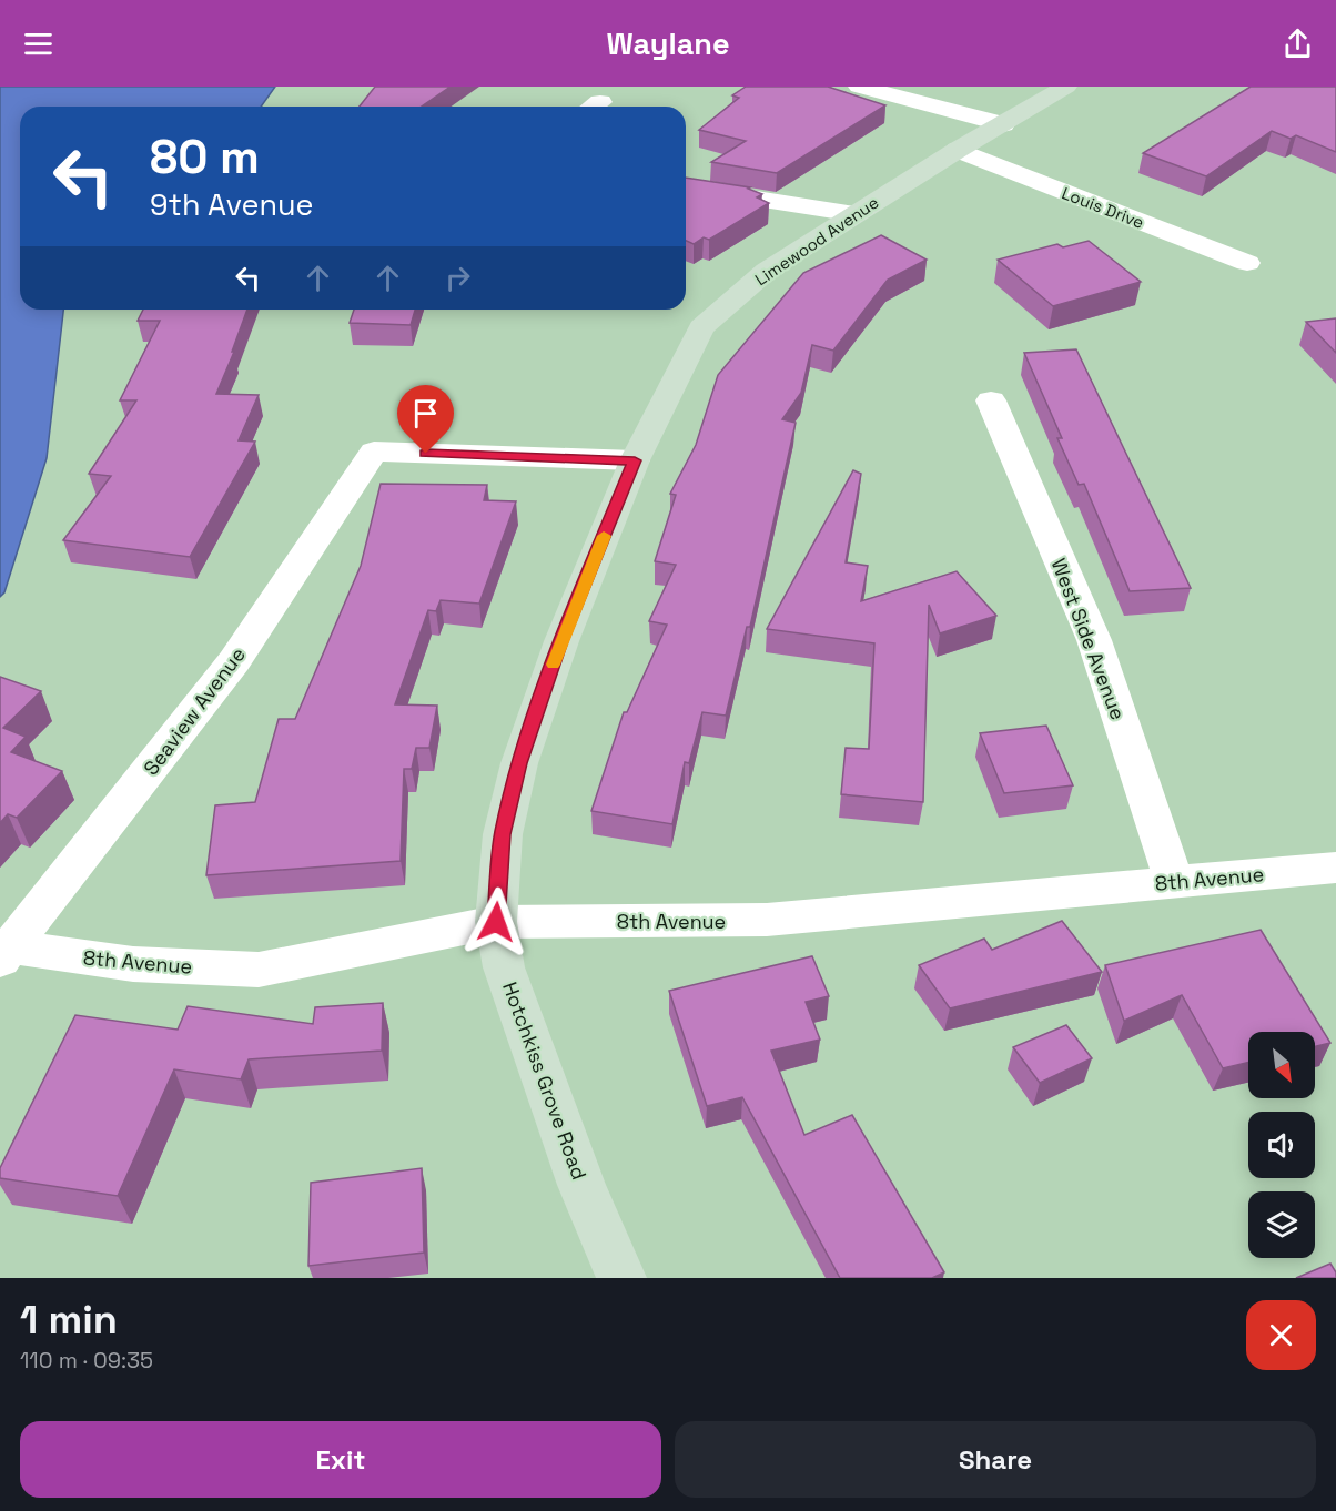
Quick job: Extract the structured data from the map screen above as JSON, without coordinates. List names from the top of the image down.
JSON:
{
  "streets": {
    "main road": ["Limewood Avenue", "Hotchkiss Grove Road"],
    "street": [
      "Louis Drive",
      "West Side Avenue",
      "Seaview Avenue",
      "8th Avenue"
    ]
  },
  "crossings": [
    ["Louis Drive", "Limewood Avenue"],
    ["Limewood Avenue", "Seaview Avenue"],
    ["Limewood Avenue", "Hotchkiss Grove Road"],
    ["West Side Avenue", "8th Avenue"],
    ["Seaview Avenue", "8th Avenue"],
    ["Seaview Avenue", "Hotchkiss Grove Road"],
    ["8th Avenue", "Hotchkiss Grove Road"]
  ],
  "north": "bottom right",
  "page": {
    "header": "Waylane",
    "turn": ["80 m", "9th Avenue"],
    "heading": ["1 min", "110 m · 09:35"],
    "buttons": ["Exit", "Share"]
  }
}
